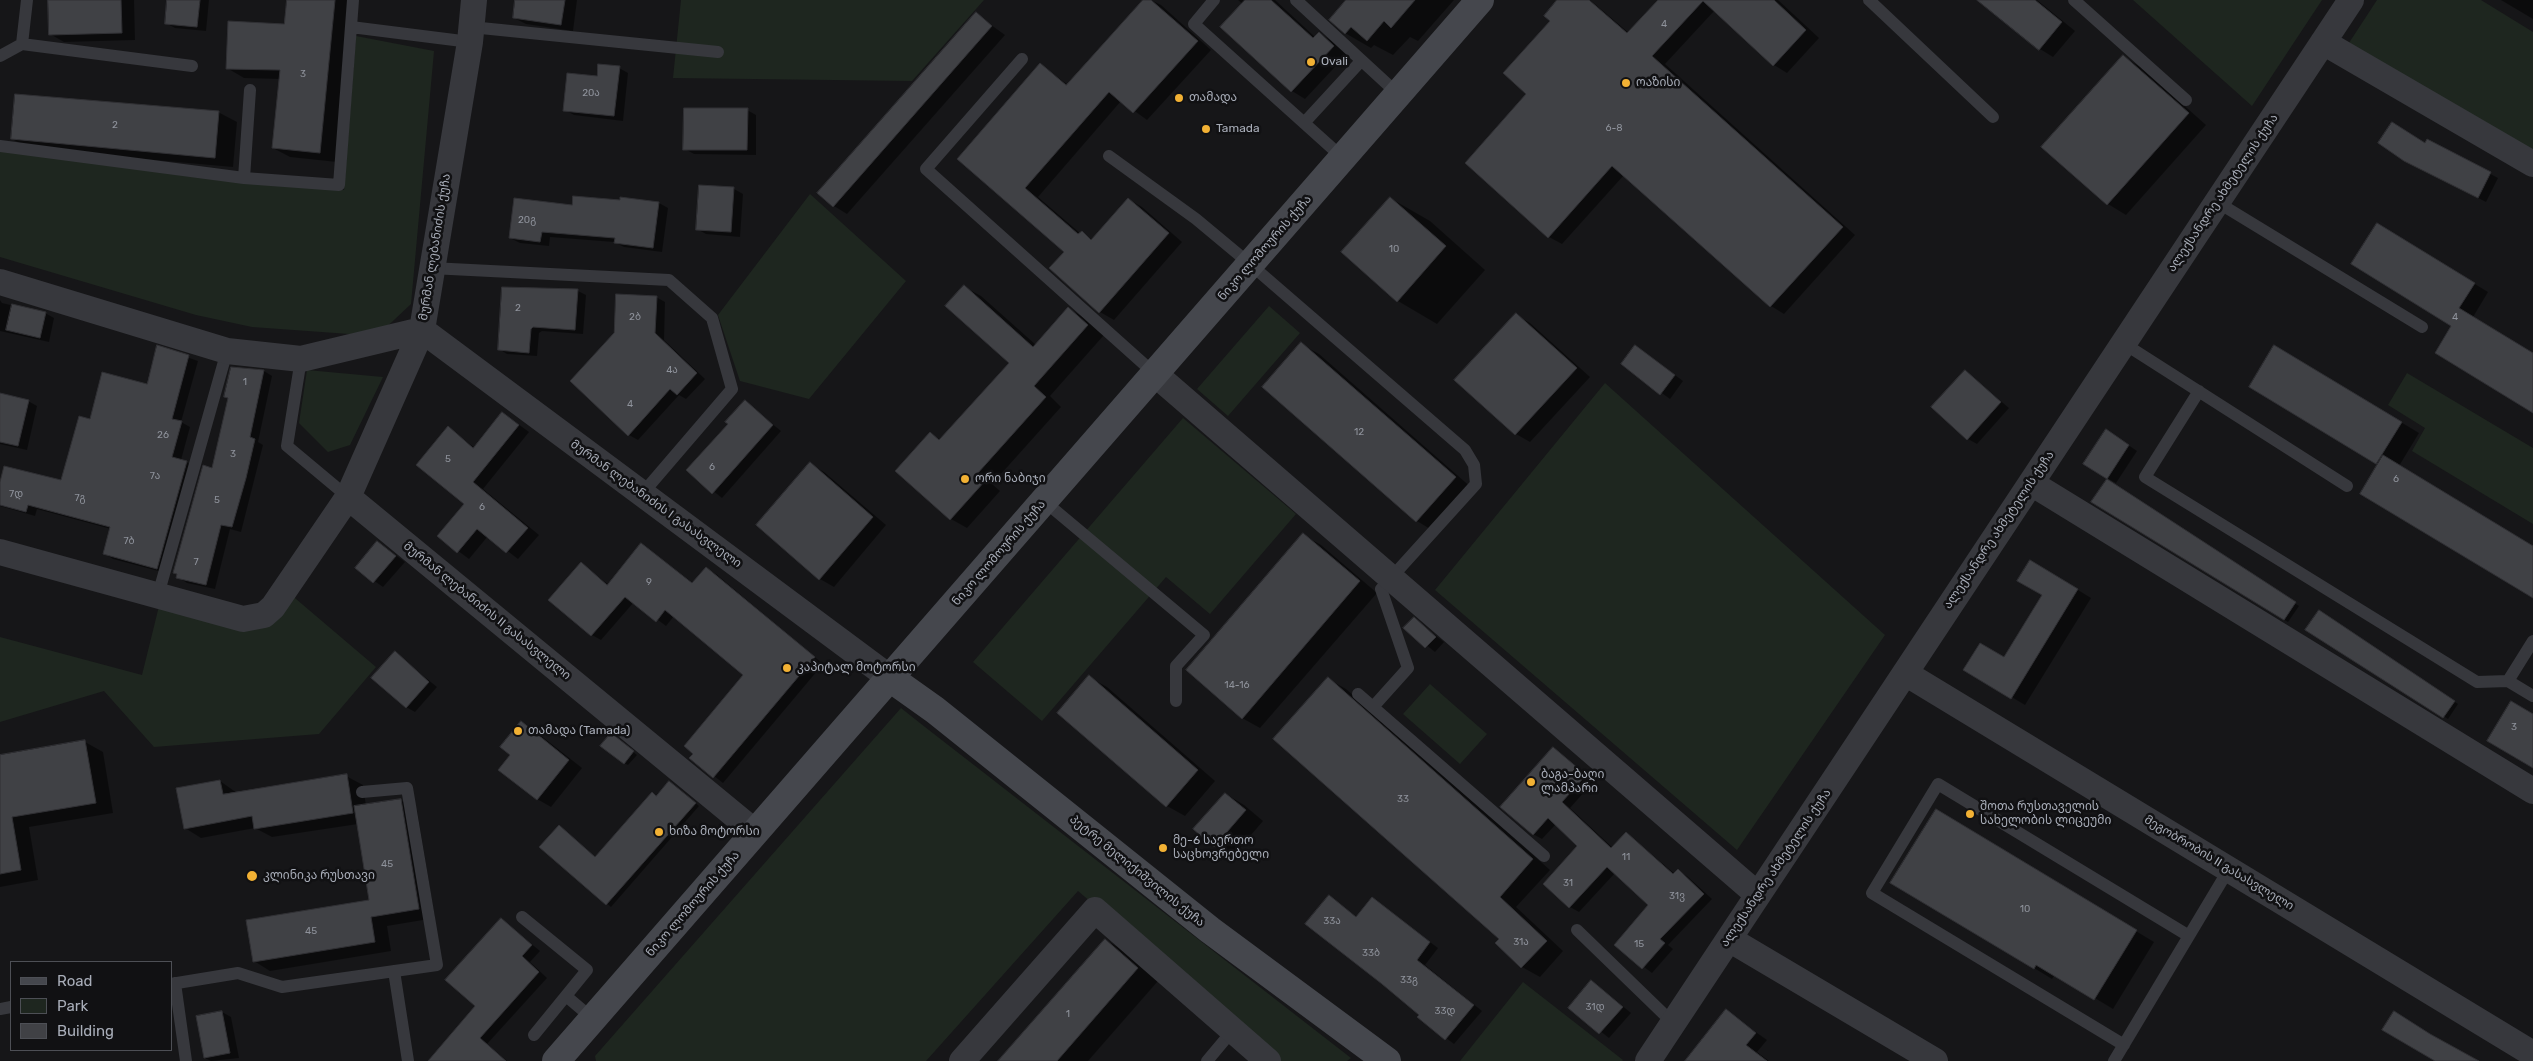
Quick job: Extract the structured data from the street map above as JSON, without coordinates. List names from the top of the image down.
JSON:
{
  "streets": {
    "street": [
      "ალექსანდრე ახმეტელის ქუჩა",
      "მურმან ლებანიძის ქუჩა",
      "ნიკო ლომოურის ქუჩა",
      "მურმან ლებანიძის I გასასვლელი",
      "მურმან ლებანიძის II გასასვლელი",
      "მეგობრობის II გასასვლელი",
      "პეტრე მელიქიშვილის ქუჩა"
    ]
  },
  "crossings": [
    ["ალექსანდრე ახმეტელის ქუჩა", "მეგობრობის II გასასვლელი"],
    ["მურმან ლებანიძის ქუჩა", "მურმან ლებანიძის I გასასვლელი"],
    ["მურმან ლებანიძის ქუჩა", "მურმან ლებანიძის II გასასვლელი"],
    ["ნიკო ლომოურის ქუჩა", "მურმან ლებანიძის I გასასვლელი"],
    ["ნიკო ლომოურის ქუჩა", "მურმან ლებანიძის II გასასვლელი"],
    ["ნიკო ლომოურის ქუჩა", "პეტრე მელიქიშვილის ქუჩა"],
    ["მურმან ლებანიძის I გასასვლელი", "პეტრე მელიქიშვილის ქუჩა"]
  ],
  "places": [
    "Ovali",
    "ოაზისი",
    "თამადა",
    "Tamada",
    "ორი ნაბიჯი",
    "კაპიტალ მოტორსი",
    "თამადა (Tamada)",
    "ბაგა-ბაღი ლამპარი",
    "შოთა რუსთაველის სახელობის ლიცეუმი",
    "ხიზა მოტორსი",
    "მე-6 საერთო საცხოვრებელი",
    "კლინიკა რუსთავი"
  ],
  "house_numbers": [
    "4",
    "3",
    "20ა",
    "2",
    "6-8",
    "20გ",
    "10",
    "2",
    "2ბ",
    "4",
    "4ა",
    "1",
    "4",
    "12",
    "26",
    "3",
    "5",
    "6",
    "7ა",
    "6",
    "7დ",
    "7გ",
    "5",
    "6",
    "7ბ",
    "7",
    "9",
    "14-16",
    "3",
    "33",
    "11",
    "45",
    "31",
    "31ვ",
    "10",
    "33ა",
    "45",
    "31ა",
    "15",
    "33ბ",
    "33გ",
    "31დ",
    "33დ",
    "1"
  ],
  "legend": ["Road", "Park", "Building"]
}
